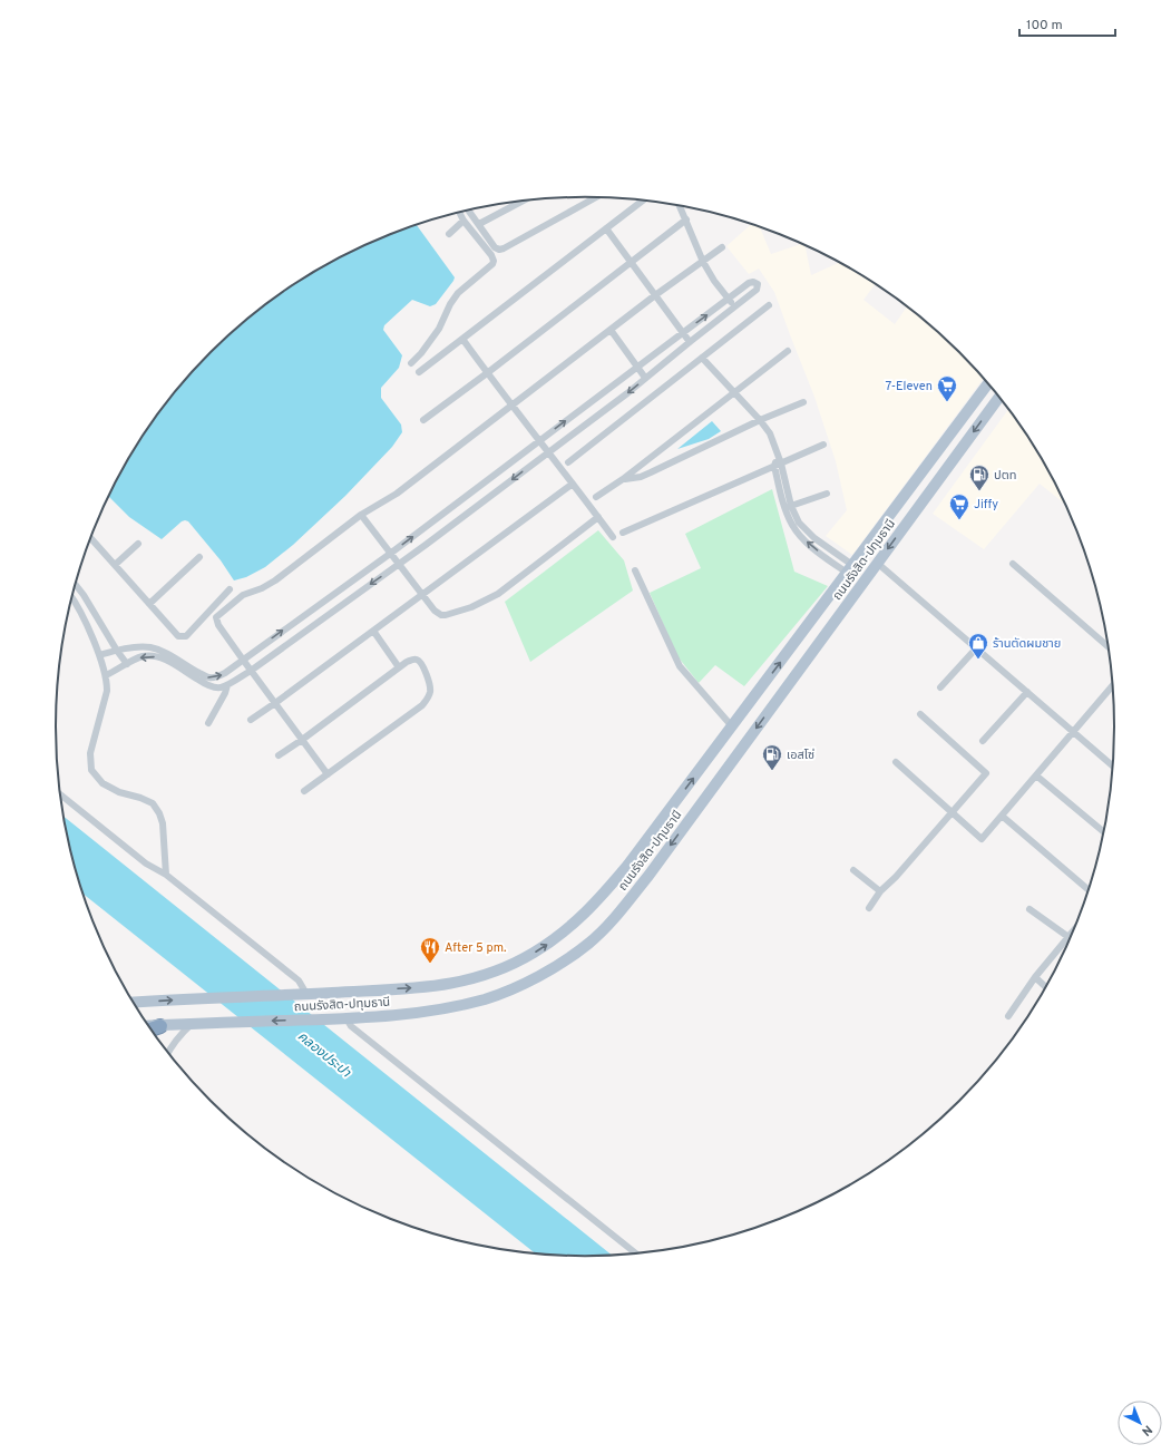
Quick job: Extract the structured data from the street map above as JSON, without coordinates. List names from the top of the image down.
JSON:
{
  "streets": {
    "main road": ["ถนนรังสิต-ปทุมธานี"]
  },
  "water": ["คลองประปา"],
  "places": {
    "supermarket": ["7-Eleven", "Jiffy"],
    "fuel station": ["ปตท", "เอสโซ่"],
    "shop": ["ร้านตัดผมชาย"],
    "restaurant": ["After 5 pm."]
  },
  "scale_bar": "100 m",
  "north": "bottom right"
}
